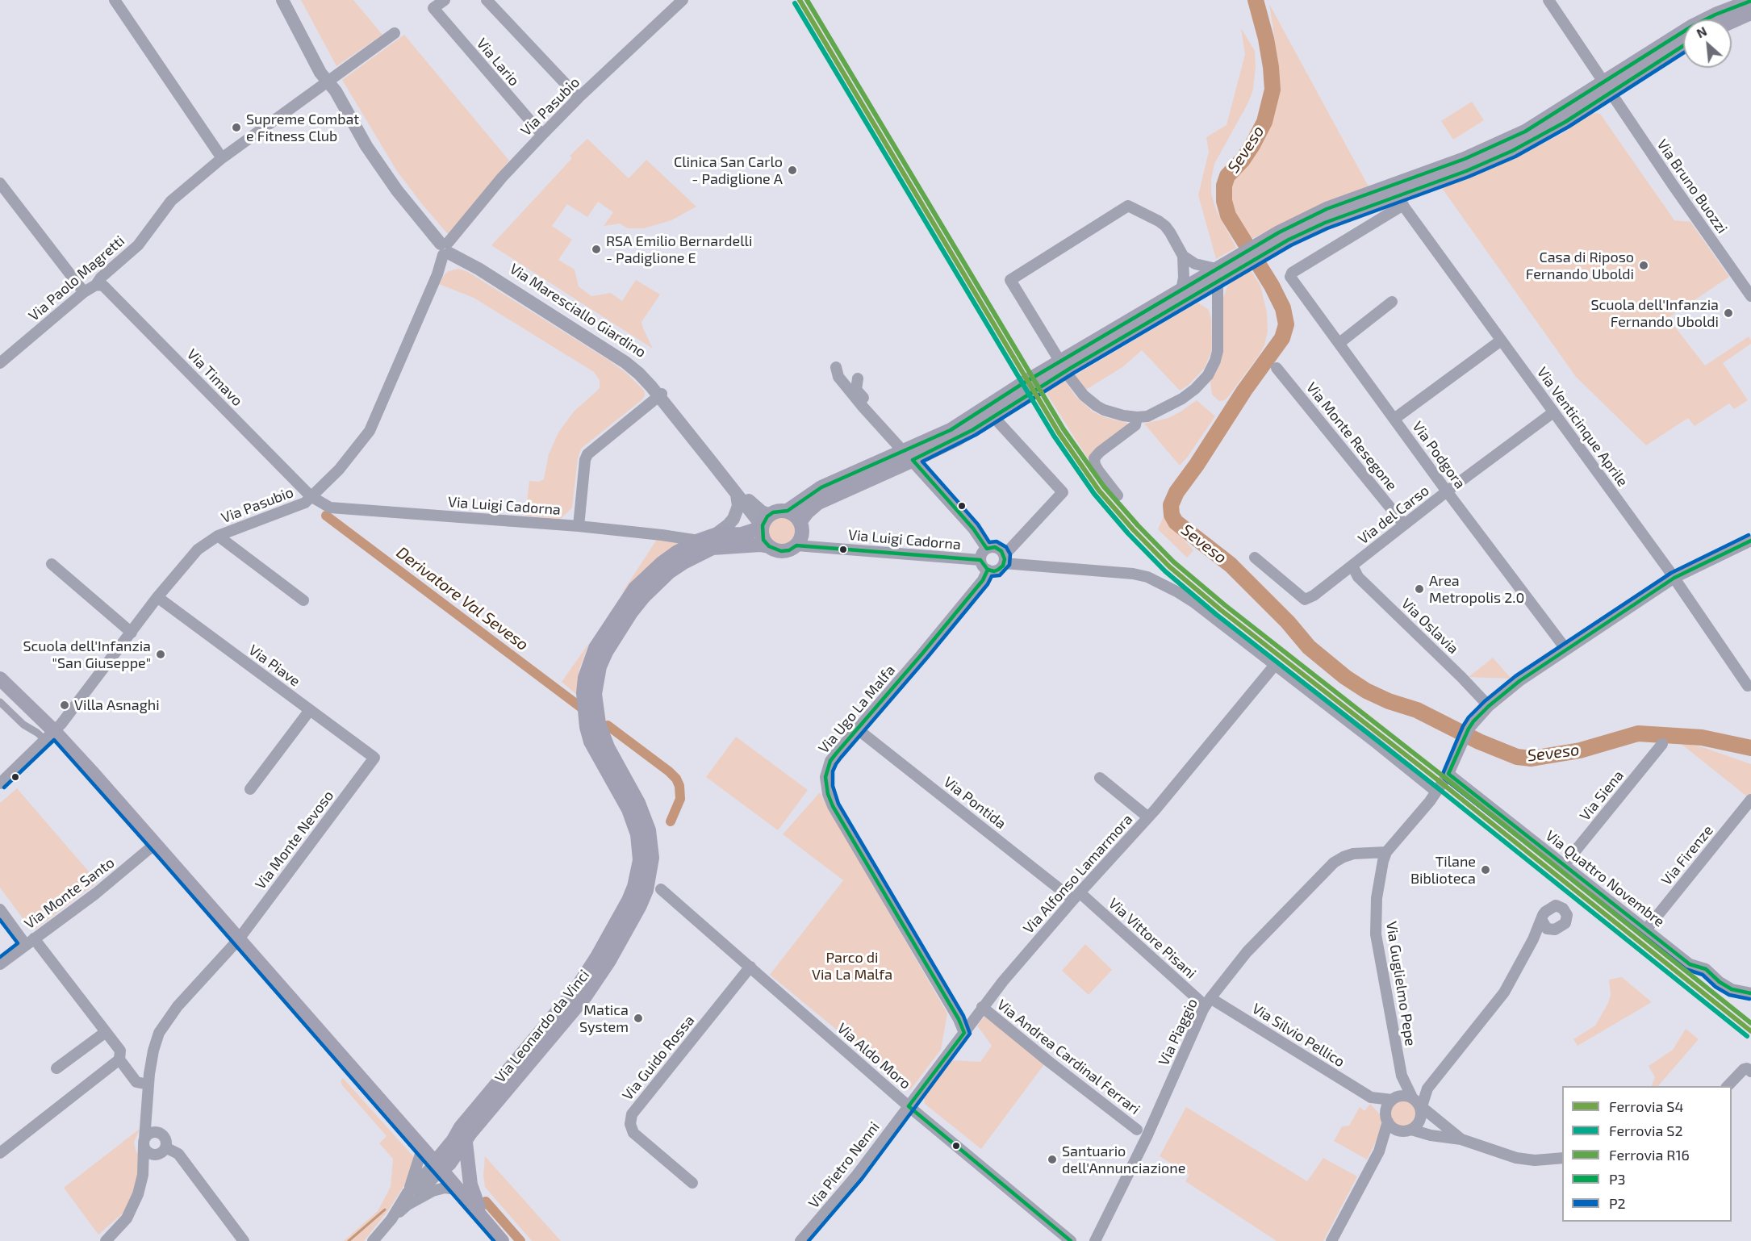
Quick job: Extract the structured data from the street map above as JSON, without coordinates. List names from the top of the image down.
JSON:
{
  "streets": {
    "main road": ["Via Leonardo da Vinci"],
    "street": [
      "Via Lario",
      "Via Pasubio",
      "Via Bruno Buozzi",
      "Via Paolo Magretti",
      "Via Maresciallo Giardino",
      "Via Timavo",
      "Via Venticinque Aprile",
      "Via Monte Resegone",
      "Via Podgora",
      "Via Luigi Cadorna",
      "Via del Carso",
      "Via Oslavia",
      "Via Piave",
      "Via Ugo La Malfa",
      "Via Siena",
      "Via Pontida",
      "Via Monte Nevoso",
      "Via Firenze",
      "Via Alfonso Lamarmora",
      "Via Quattro Novembre",
      "Via Monte Santo",
      "Via Vittore Pisani",
      "Via Guglielmo Pepe",
      "Via Piaggio",
      "Via Silvio Pellico",
      "Via Aldo Moro",
      "Via Andrea Cardinal Ferrari",
      "Via Guido Rossa",
      "Via Pietro Nenni"
    ]
  },
  "crossings": [
    ["Via Lario", "Via Pasubio"],
    ["Via Pasubio", "Via Maresciallo Giardino"],
    ["Via Pasubio", "Via Timavo"],
    ["Via Pasubio", "Via Luigi Cadorna"],
    ["Via Pasubio", "Via Piave"],
    ["Via Paolo Magretti", "Via Maresciallo Giardino"],
    ["Via Paolo Magretti", "Via Timavo"],
    ["Via Maresciallo Giardino", "Via Luigi Cadorna"],
    ["Via Maresciallo Giardino", "Via Leonardo da Vinci"],
    ["Via Timavo", "Via Luigi Cadorna"],
    ["Via Venticinque Aprile", "Via Podgora"],
    ["Via Venticinque Aprile", "Via del Carso"],
    ["Via Venticinque Aprile", "Via Guglielmo Pepe"],
    ["Via Monte Resegone", "Via del Carso"],
    ["Via Podgora", "Via del Carso"],
    ["Via Podgora", "Via Guglielmo Pepe"],
    ["Via Luigi Cadorna", "Via Ugo La Malfa"],
    ["Via Luigi Cadorna", "Via Leonardo da Vinci"],
    ["Via del Carso", "Via Oslavia"],
    ["Via Oslavia", "Via Guglielmo Pepe"],
    ["Via Piave", "Via Monte Nevoso"],
    ["Via Ugo La Malfa", "Via Pontida"],
    ["Via Ugo La Malfa", "Via Alfonso Lamarmora"],
    ["Via Siena", "Via Quattro Novembre"],
    ["Via Pontida", "Via Alfonso Lamarmora"],
    ["Via Pontida", "Via Vittore Pisani"],
    ["Via Firenze", "Via Quattro Novembre"],
    ["Via Alfonso Lamarmora", "Via Vittore Pisani"],
    ["Via Alfonso Lamarmora", "Via Aldo Moro"],
    ["Via Alfonso Lamarmora", "Via Andrea Cardinal Ferrari"],
    ["Via Alfonso Lamarmora", "Via Pietro Nenni"],
    ["Via Quattro Novembre", "Via Guglielmo Pepe"],
    ["Via Vittore Pisani", "Via Piaggio"],
    ["Via Vittore Pisani", "Via Silvio Pellico"],
    ["Via Guglielmo Pepe", "Via Piaggio"],
    ["Via Guglielmo Pepe", "Via Silvio Pellico"],
    ["Via Piaggio", "Via Silvio Pellico"],
    ["Via Aldo Moro", "Via Guido Rossa"],
    ["Via Aldo Moro", "Via Pietro Nenni"]
  ],
  "water": ["Seveso", "Derivatore Val Seveso"],
  "parks": ["Parco di Via La Malfa"],
  "places": [
    "Supreme Combat e Fitness Club",
    "Clinica San Carlo - Padiglione A",
    "RSA Emilio Bernardelli - Padiglione E",
    "Casa di Riposo Fernando Uboldi",
    "Scuola dell'Infanzia Fernando Uboldi",
    "Area Metropolis 2.0",
    "Scuola dell'Infanzia \"San Giuseppe\"",
    "Villa Asnaghi",
    "Tilane Biblioteca",
    "Matica System",
    "Santuario dell'Annunciazione"
  ],
  "lines": [
    "rail line S4",
    "rail line R16",
    "transit line P3",
    "rail line S2",
    "transit line P2"
  ],
  "legend": [
    "Ferrovia S4",
    "Ferrovia S2",
    "Ferrovia R16",
    "P3",
    "P2"
  ],
  "north": "top left"
}
